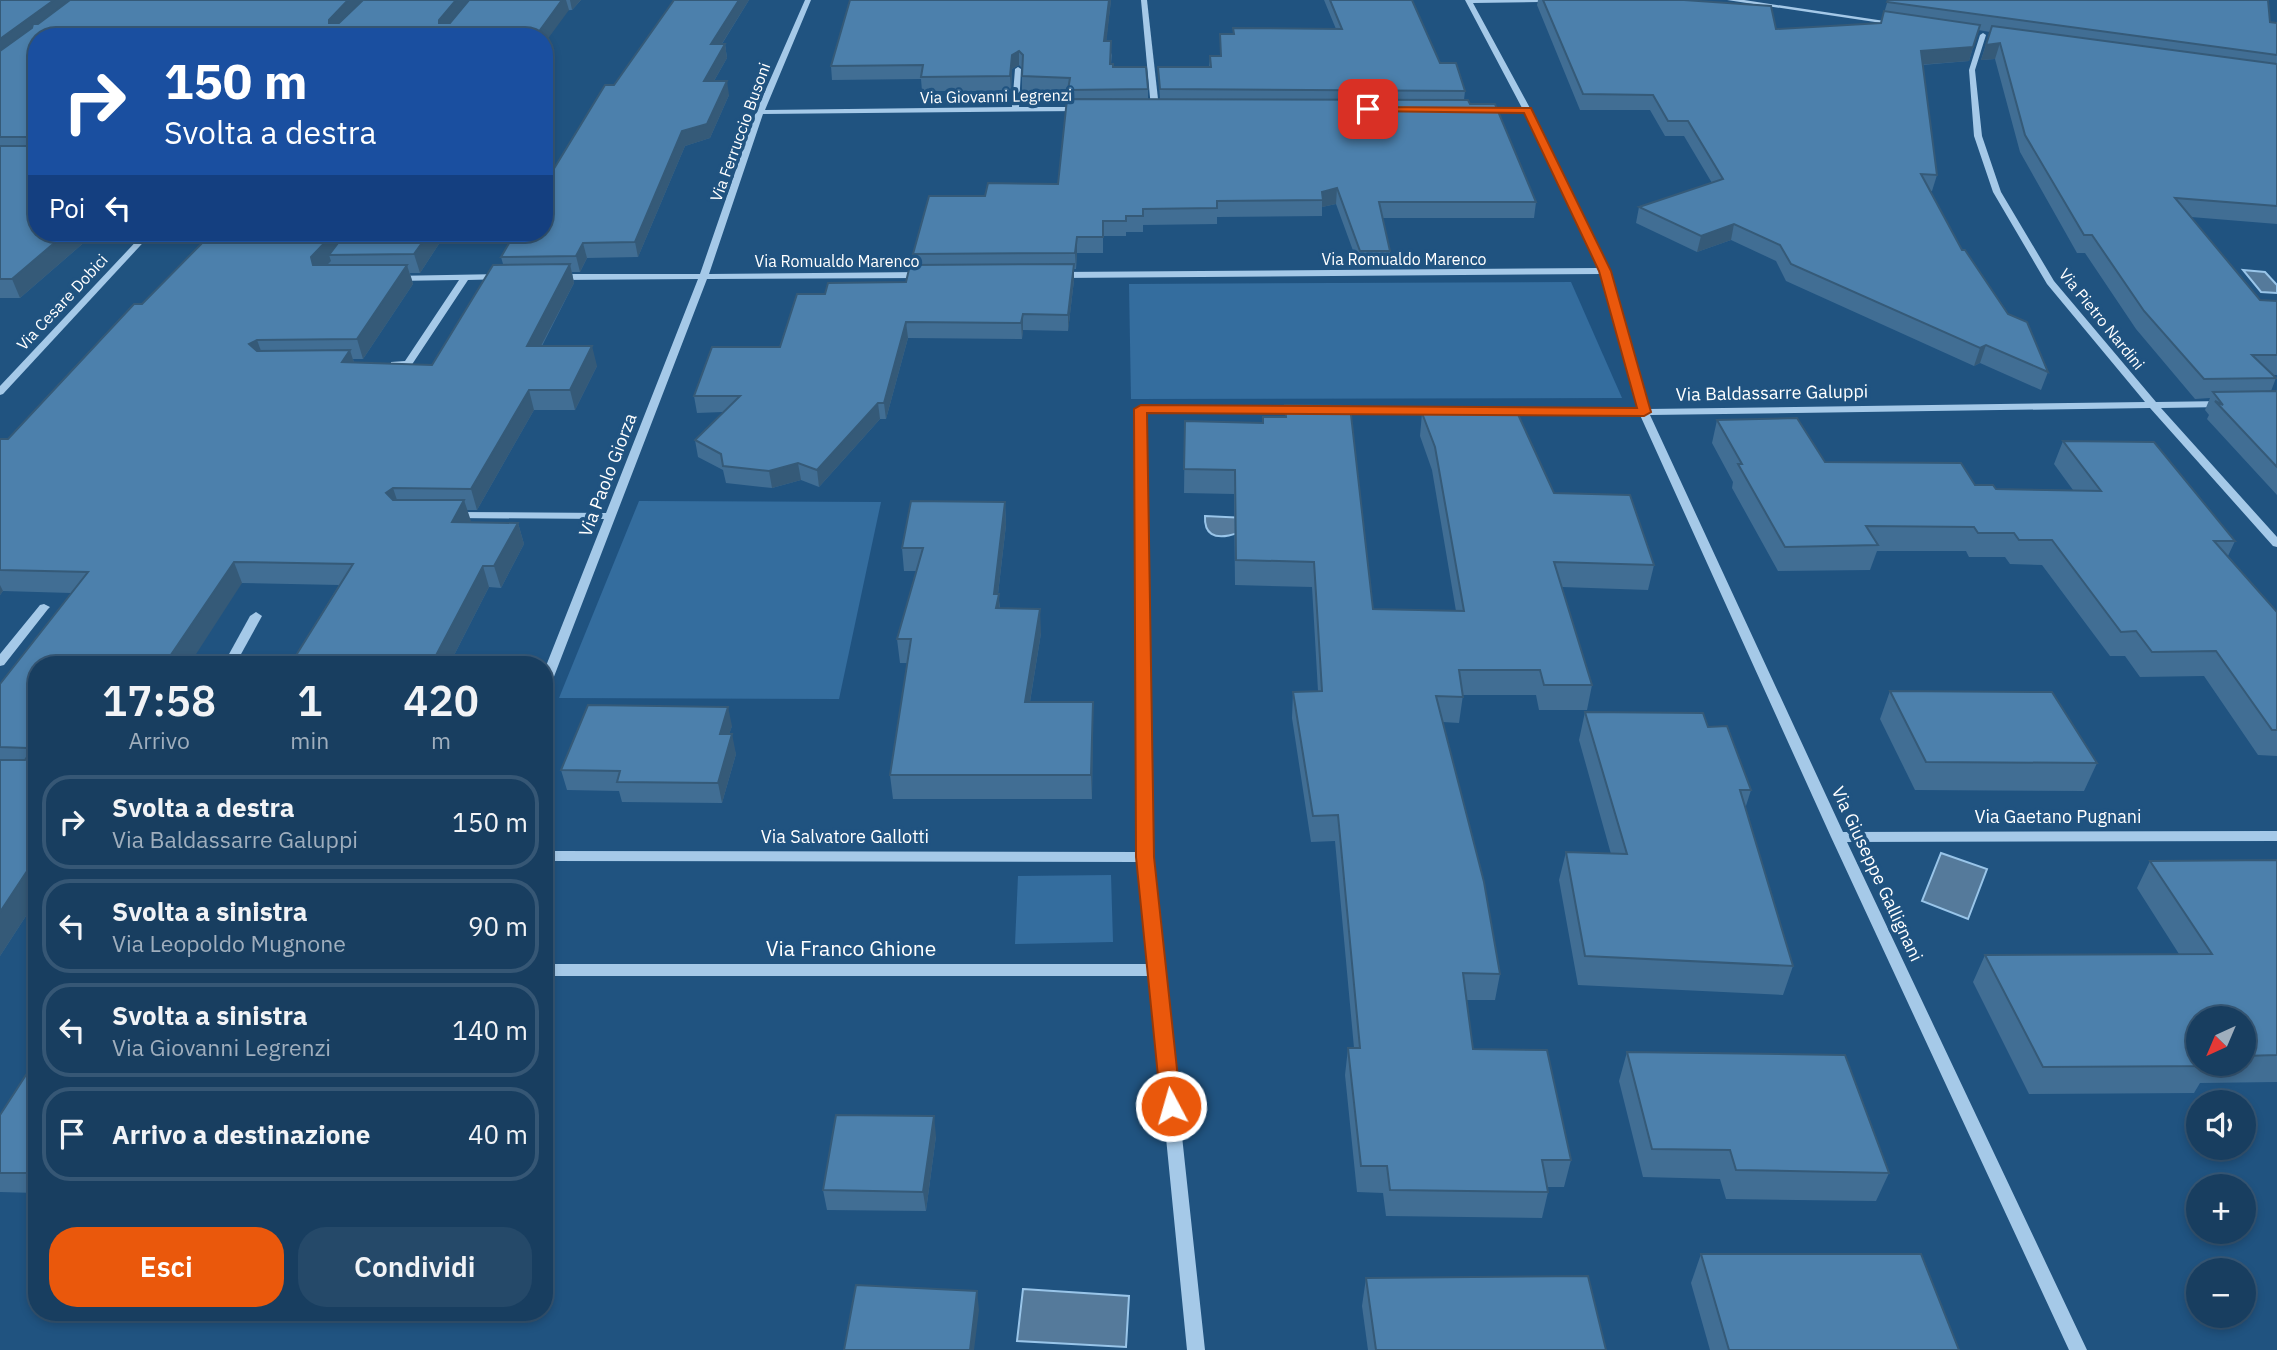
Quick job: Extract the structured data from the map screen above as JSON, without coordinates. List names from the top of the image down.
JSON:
{
  "streets": {
    "street": [
      "Via Giovanni Legrenzi",
      "Via Ferruccio Busoni",
      "Via Romualdo Marenco",
      "Via Cesare Dobici",
      "Via Pietro Nardini",
      "Via Baldassarre Galuppi",
      "Via Paolo Giorza",
      "Via Gaetano Pugnani",
      "Via Salvatore Gallotti",
      "Via Giuseppe Gallignani",
      "Via Franco Ghione"
    ]
  },
  "crossings": [
    ["Via Giovanni Legrenzi", "Via Ferruccio Busoni"],
    ["Via Ferruccio Busoni", "Via Romualdo Marenco"],
    ["Via Ferruccio Busoni", "Via Paolo Giorza"],
    ["Via Romualdo Marenco", "Via Paolo Giorza"],
    ["Via Romualdo Marenco", "Via Giuseppe Gallignani"],
    ["Via Pietro Nardini", "Via Baldassarre Galuppi"],
    ["Via Baldassarre Galuppi", "Via Giuseppe Gallignani"],
    ["Via Gaetano Pugnani", "Via Giuseppe Gallignani"]
  ],
  "north": "bottom left",
  "page": {
    "turn": ["150 m", "Svolta a destra"],
    "then": "Poi",
    "eta": [
      "17:58",
      "Arrivo",
      "1",
      "min",
      "420",
      "m"
    ],
    "list": [
      {
        "name": "Svolta a destra",
        "note": "Via Baldassarre Galuppi",
        "value": "150 m"
      },
      {
        "name": "Svolta a sinistra",
        "note": "Via Leopoldo Mugnone",
        "value": "90 m"
      },
      {
        "name": "Svolta a sinistra",
        "note": "Via Giovanni Legrenzi",
        "value": "140 m"
      },
      {
        "name": "Arrivo a destinazione",
        "value": "40 m"
      }
    ],
    "map_buttons": ["+", "−"],
    "buttons": ["Esci", "Condividi"]
  }
}
